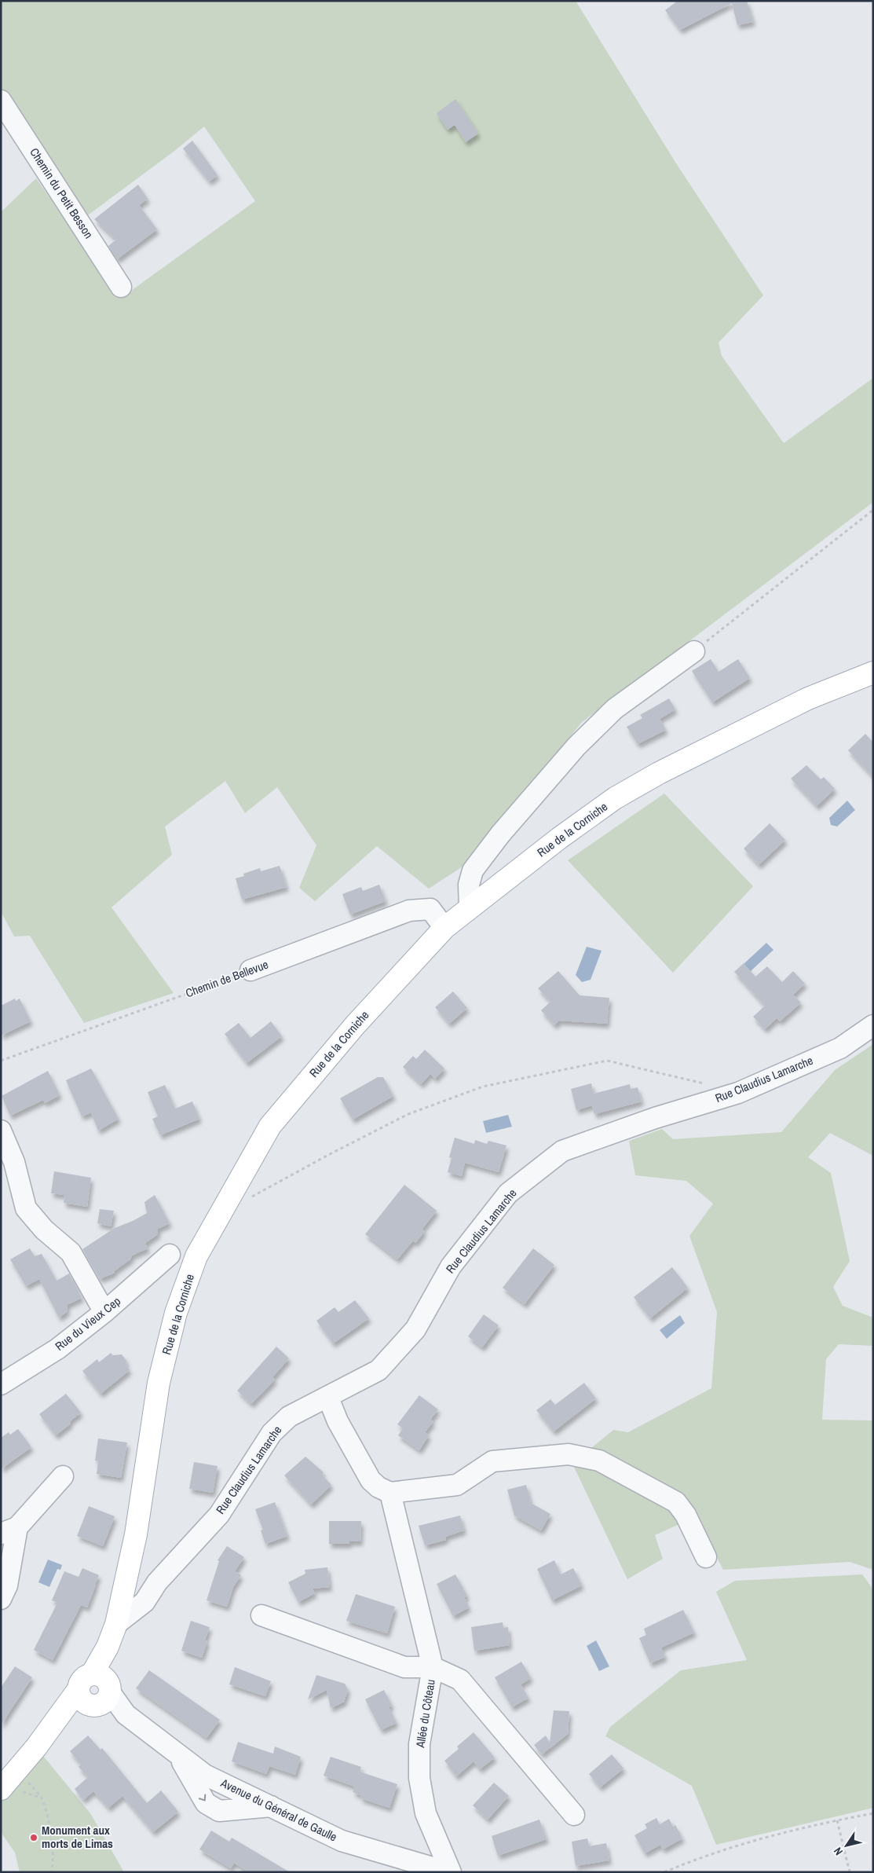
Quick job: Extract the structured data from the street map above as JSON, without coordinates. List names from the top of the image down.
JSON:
{
  "streets": {
    "main road": ["Rue de la Corniche"],
    "street": [
      "Chemin du Petit Besson",
      "Chemin de Bellevue",
      "Rue Claudius Lamarche",
      "Rue du Vieux Cep",
      "Allée du Côteau",
      "Avenue du Général de Gaulle"
    ]
  },
  "crossings": [
    ["Rue de la Corniche", "Chemin de Bellevue"],
    ["Rue de la Corniche", "Rue Claudius Lamarche"],
    ["Rue de la Corniche", "Avenue du Général de Gaulle"],
    ["Allée du Côteau", "Avenue du Général de Gaulle"]
  ],
  "places": ["Monument aux morts de Limas"],
  "north": "bottom left"
}
